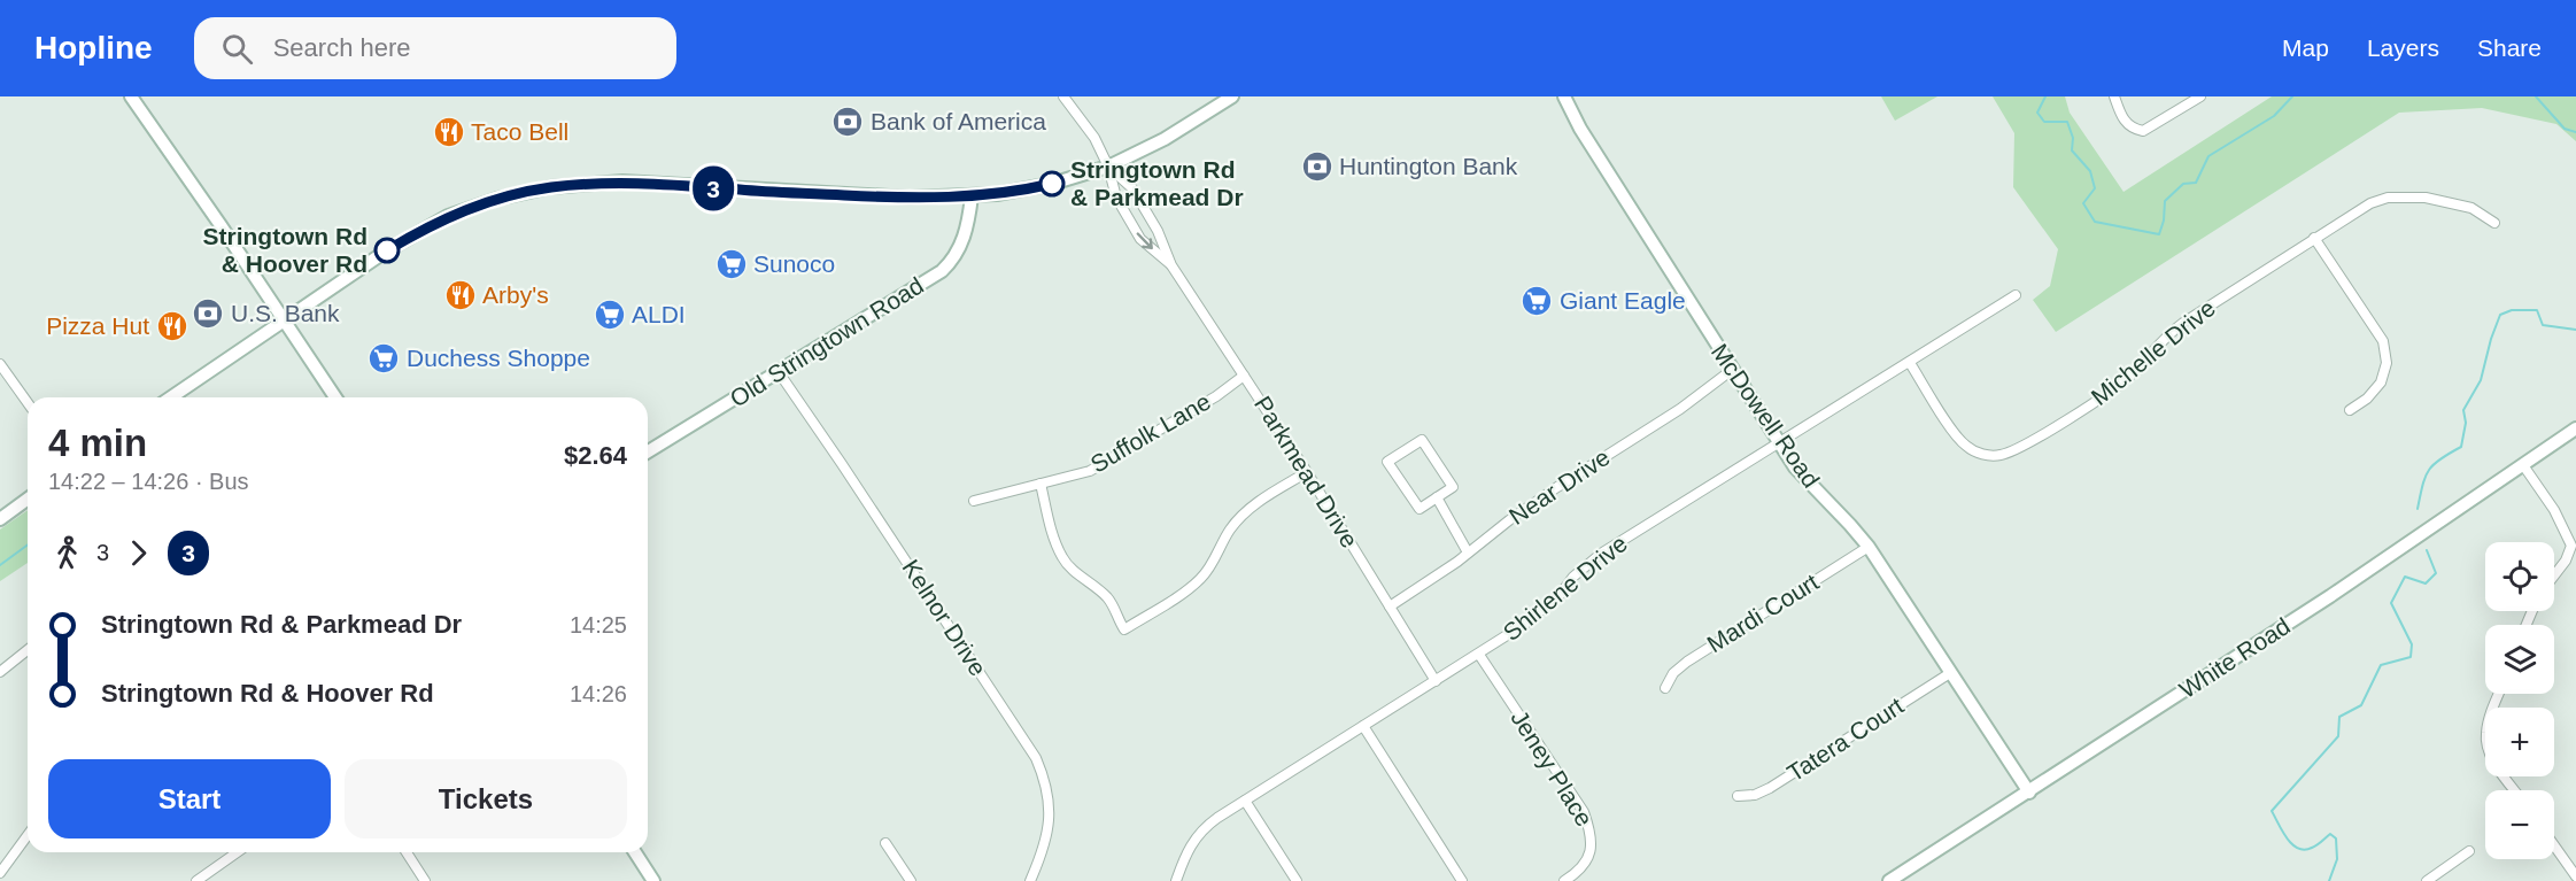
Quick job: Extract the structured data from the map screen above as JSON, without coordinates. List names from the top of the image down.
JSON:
{
  "streets": {
    "street": [
      "Old Stringtown Road",
      "Michelle Drive",
      "McDowell Road",
      "Suffolk Lane",
      "Parkmead Drive",
      "Near Drive",
      "Shirlene Drive",
      "Mardi Court",
      "Kelnor Drive",
      "White Road",
      "Tatera Court",
      "Jeney Place"
    ]
  },
  "crossings": [
    ["Old Stringtown Road", "Kelnor Drive"],
    ["Michelle Drive", "Shirlene Drive"],
    ["McDowell Road", "Near Drive"],
    ["McDowell Road", "Shirlene Drive"],
    ["McDowell Road", "Mardi Court"],
    ["McDowell Road", "White Road"],
    ["McDowell Road", "Tatera Court"],
    ["Suffolk Lane", "Parkmead Drive"],
    ["Parkmead Drive", "Near Drive"],
    ["Parkmead Drive", "Shirlene Drive"],
    ["Shirlene Drive", "Jeney Place"]
  ],
  "places": {
    "bank": ["Bank of America", "Huntington Bank", "U.S. Bank"],
    "restaurant": ["Taco Bell", "Arby's", "Pizza Hut"],
    "other": ["Stringtown Rd & Parkmead Dr", "Stringtown Rd & Hoover Rd"],
    "supermarket": [
      "Sunoco",
      "Giant Eagle",
      "ALDI",
      "Duchess Shoppe"
    ]
  },
  "lines": ["bus line 3"],
  "page": {
    "header": "Hopline",
    "search": "Search here",
    "nav": ["Map", "Layers", "Share"],
    "on_map": "3",
    "heading": ["4 min", "14:22 – 14:26 · Bus", "$2.64"],
    "legs": ["3", "3"],
    "map_buttons": ["+", "−"],
    "list": [
      {
        "name": "Stringtown Rd & Parkmead Dr",
        "value": "14:25"
      },
      {
        "name": "Stringtown Rd & Hoover Rd",
        "value": "14:26"
      }
    ],
    "buttons": ["Start", "Tickets"]
  }
}
